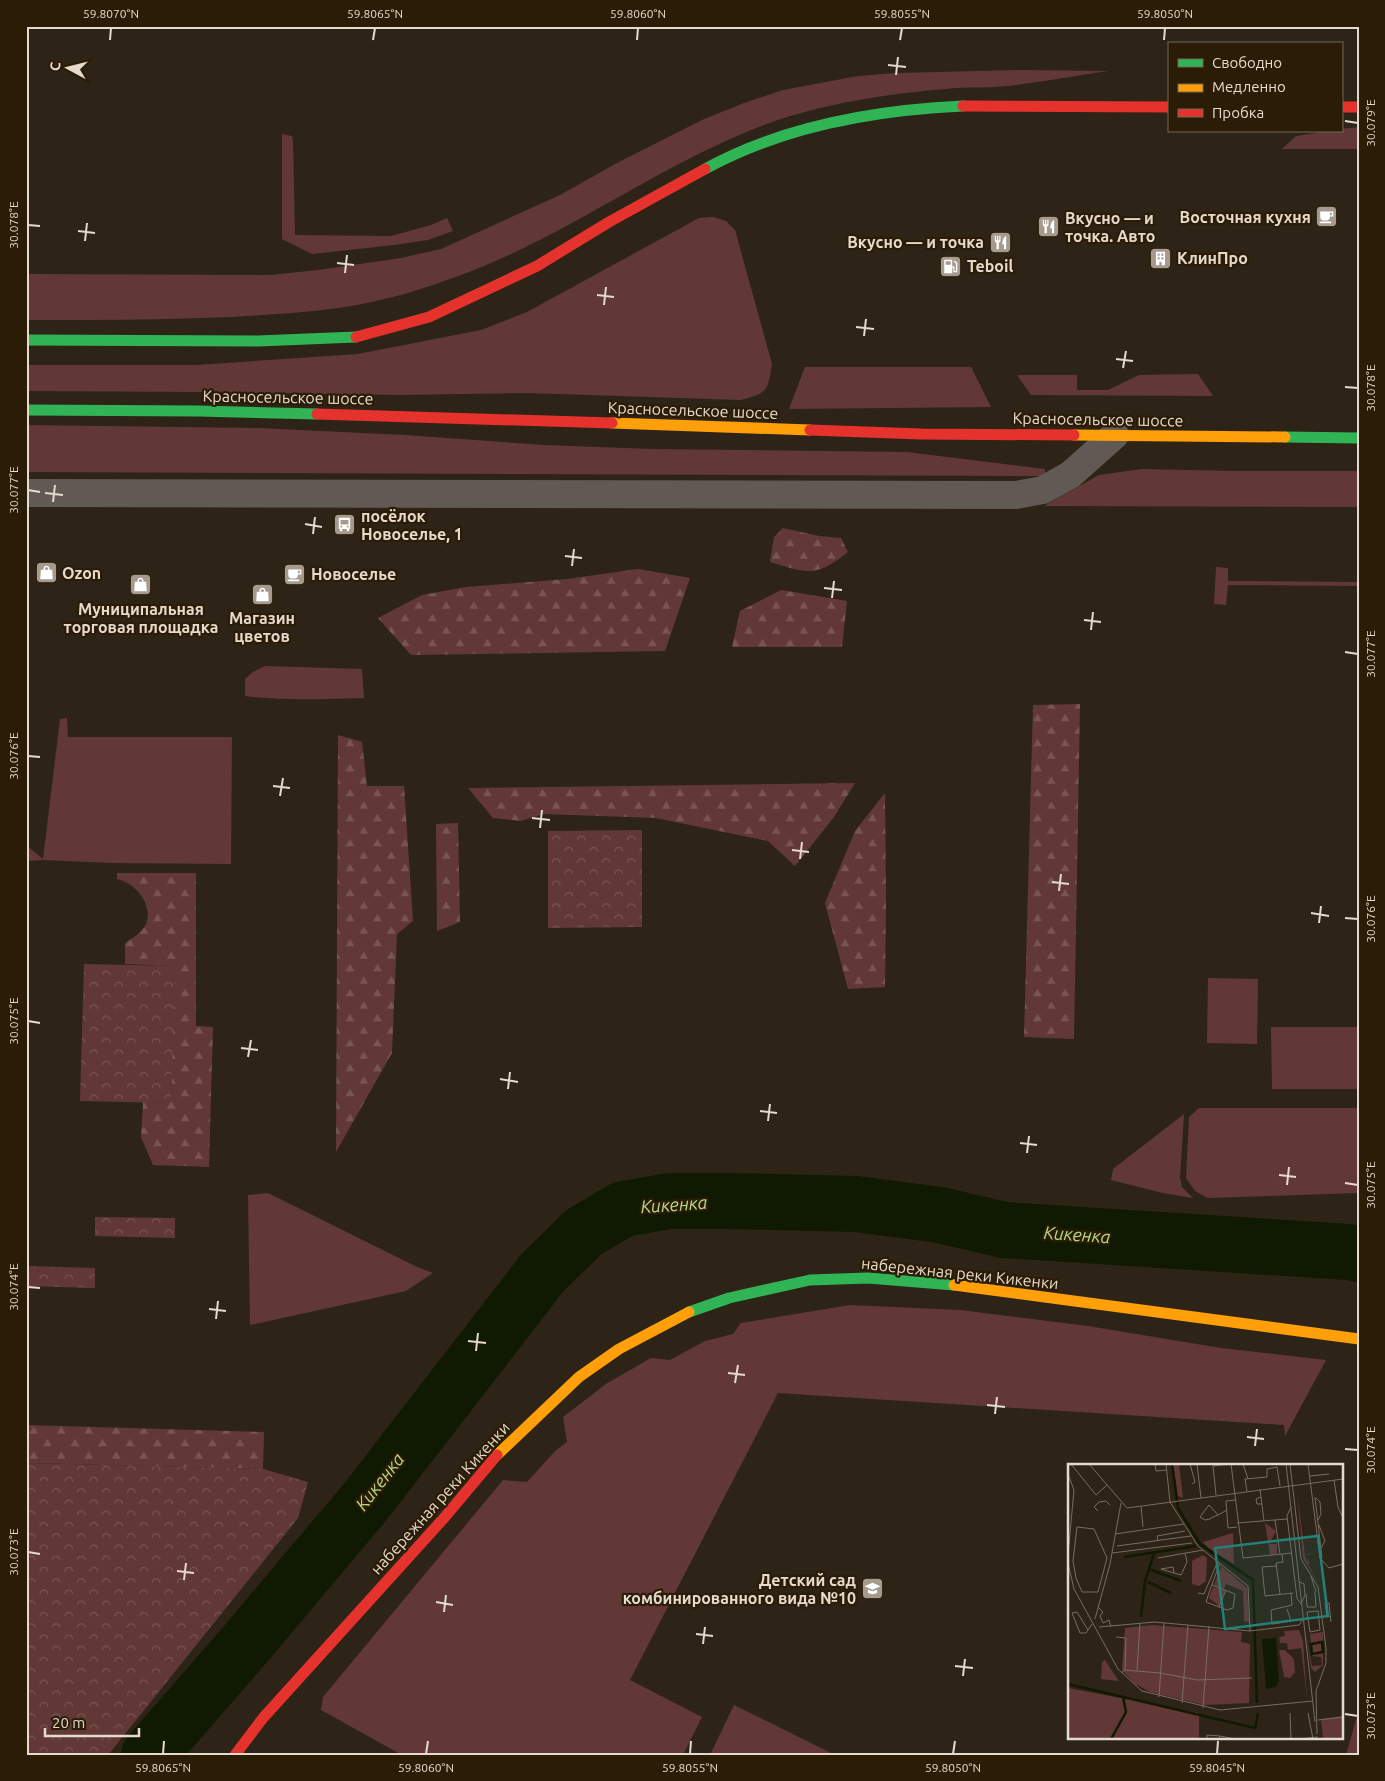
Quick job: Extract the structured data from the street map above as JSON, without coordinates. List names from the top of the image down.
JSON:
{
  "streets": {
    "main road": ["Красносельское шоссе", "набережная реки Кикенки"]
  },
  "water": ["Кикенка"],
  "places": {
    "cafe": ["Восточная кухня", "Новоселье"],
    "restaurant": ["Вкусно — и точка. Авто", "Вкусно — и точка"],
    "building": ["КлинПро"],
    "fuel station": ["Teboil"],
    "bus stop": ["посёлок Новоселье, 1"],
    "shop": ["Ozon", "Муниципальная торговая площадка", "Магазин цветов"],
    "school or university": ["Детский сад комбинированного вида №10"]
  },
  "legend": ["Свободно", "Медленно", "Пробка"],
  "scale_bar": "20 m",
  "north": "left",
  "coordinates": [
    "59.8070°N",
    "59.8065°N",
    "59.8060°N",
    "59.8055°N",
    "59.8050°N",
    "30.079°E",
    "30.078°E",
    "30.077°E",
    "30.076°E",
    "30.075°E",
    "30.074°E",
    "30.073°E",
    "59.8045°N"
  ]
}
